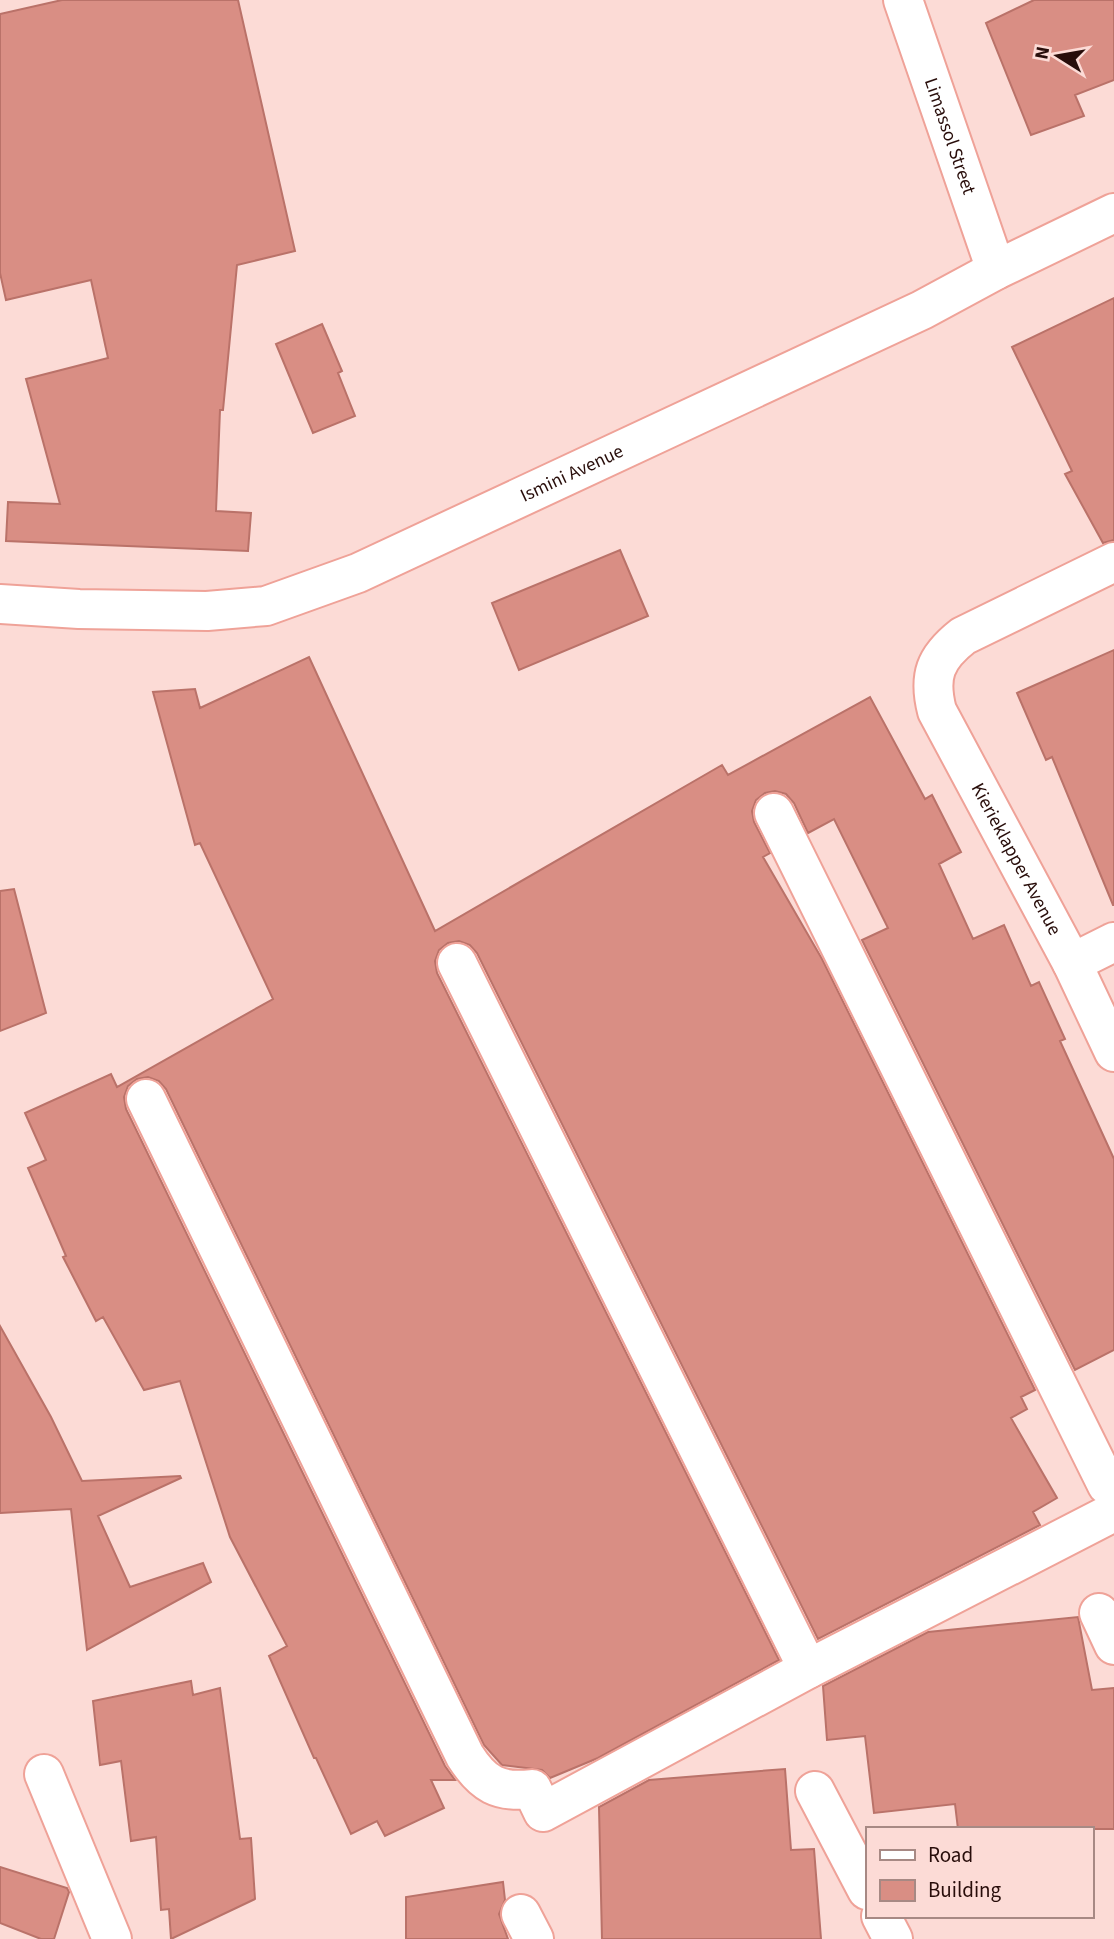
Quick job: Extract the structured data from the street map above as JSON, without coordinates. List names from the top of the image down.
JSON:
{
  "streets": {
    "street": ["Limassol Street", "Ismini Avenue", "Kierieklapper Avenue"]
  },
  "crossings": [
    ["Limassol Street", "Ismini Avenue"]
  ],
  "legend": ["Road", "Building"],
  "north": "left"
}
